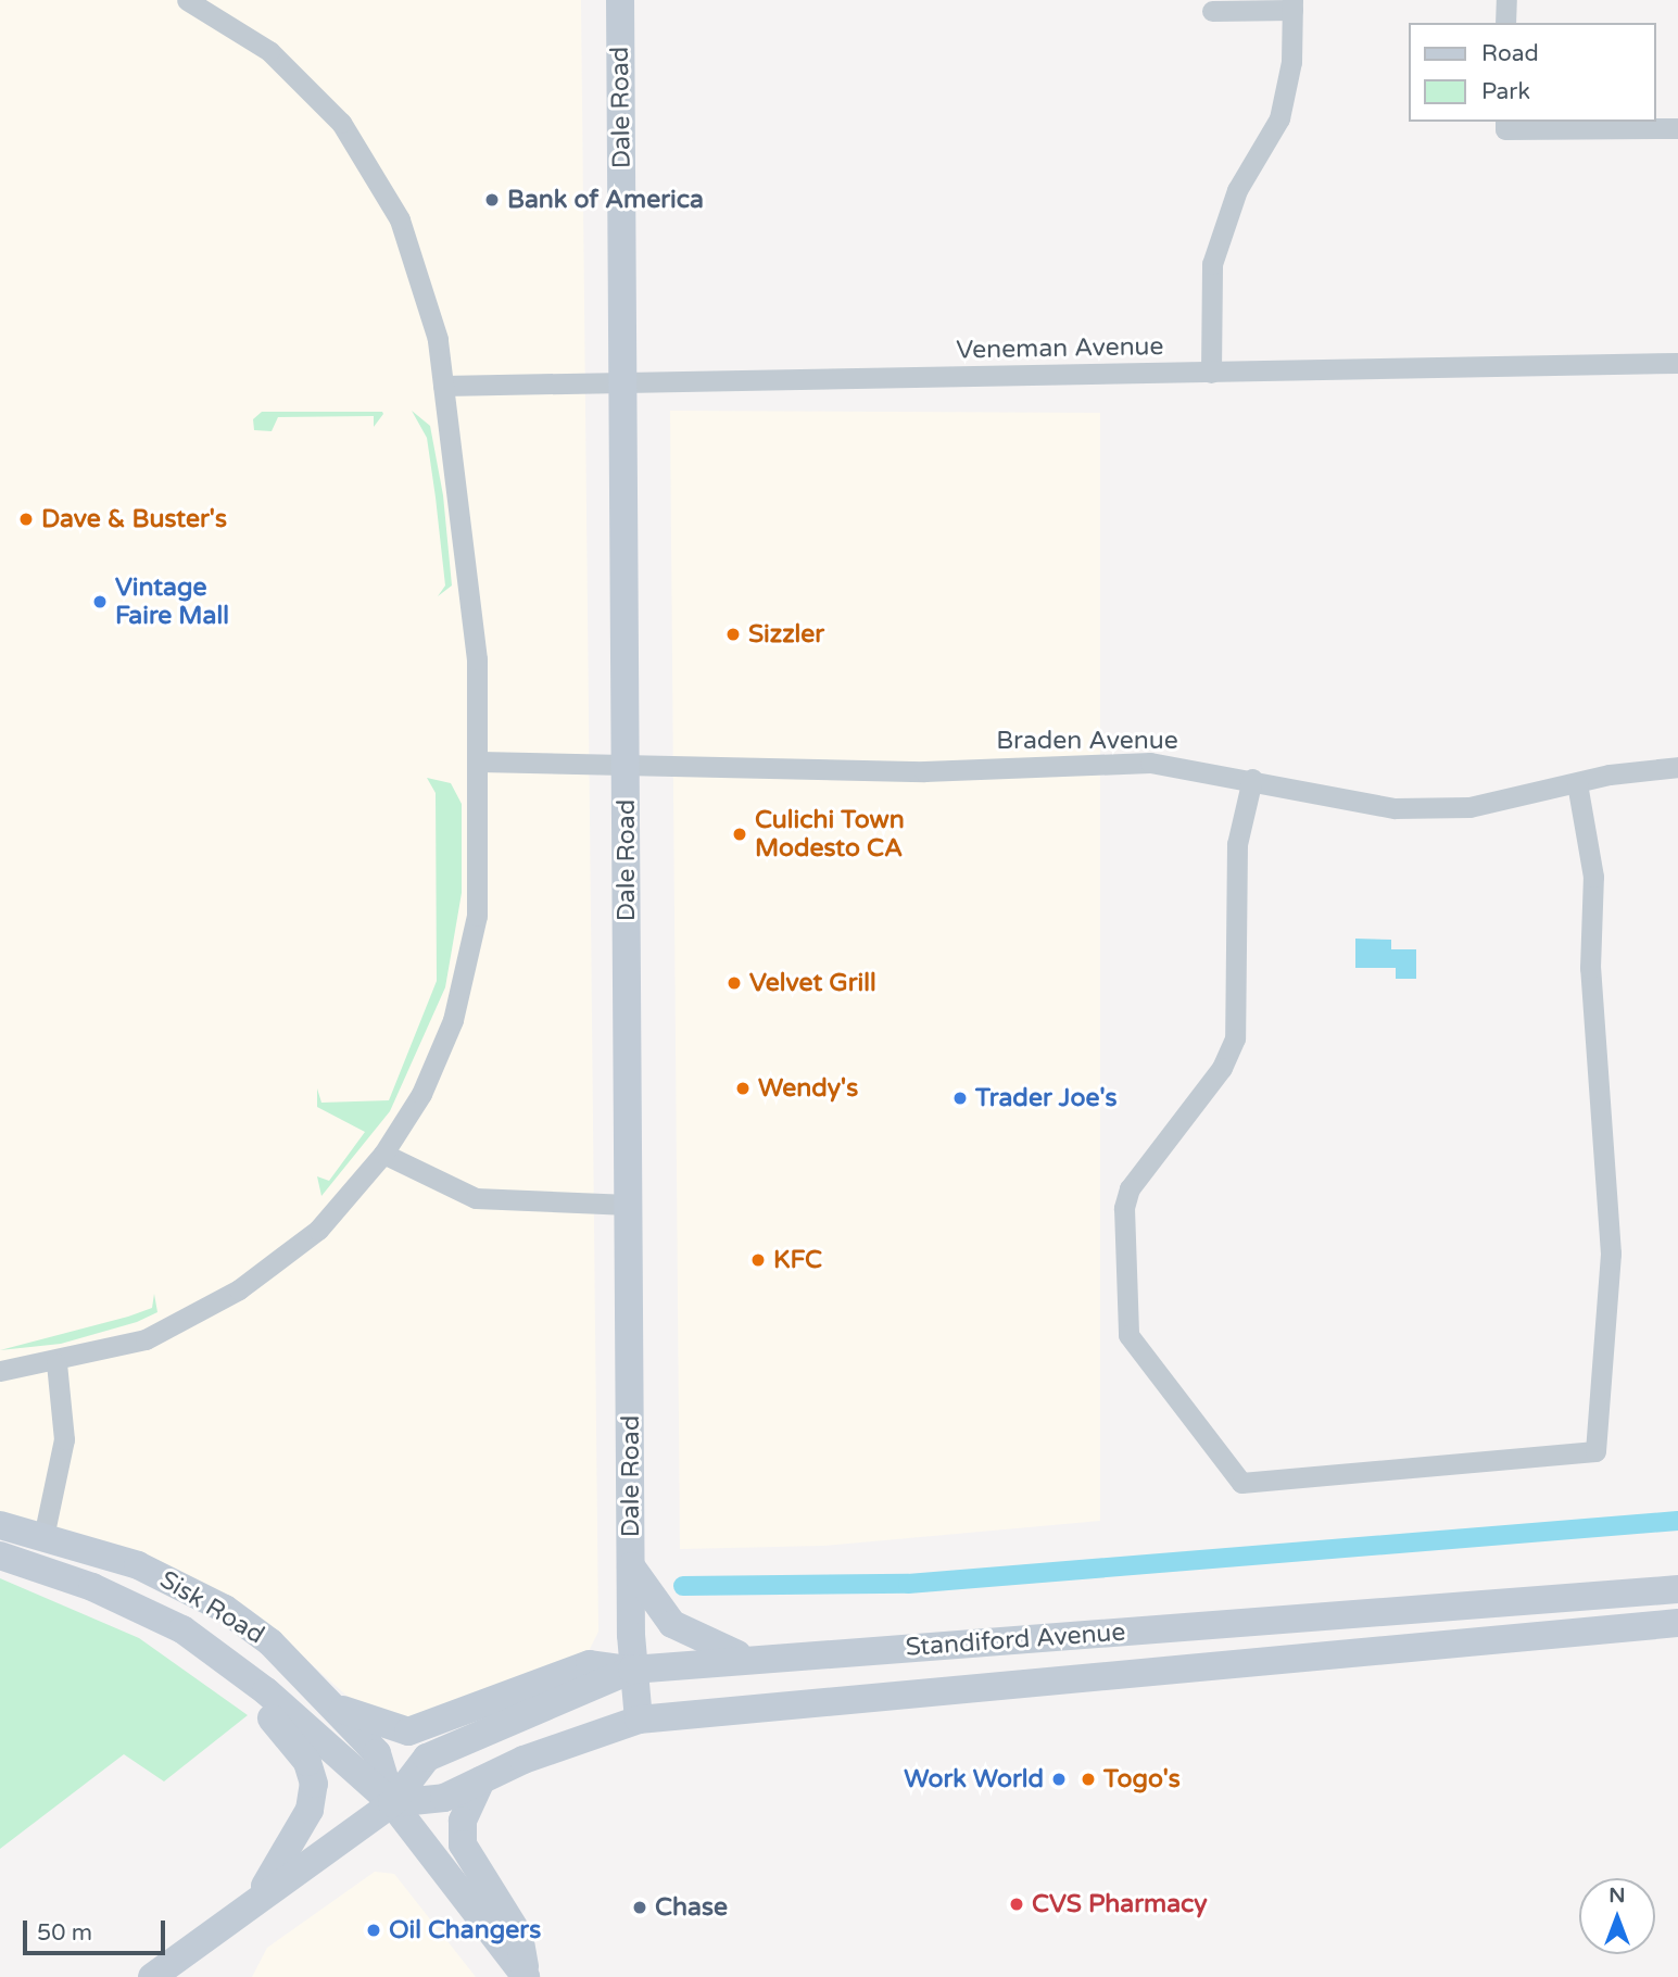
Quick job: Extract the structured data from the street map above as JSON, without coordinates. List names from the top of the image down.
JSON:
{
  "streets": {
    "main road": ["Dale Road", "Sisk Road", "Standiford Avenue"],
    "street": ["Veneman Avenue", "Braden Avenue"]
  },
  "crossings": [
    ["Dale Road", "Veneman Avenue"],
    ["Dale Road", "Braden Avenue"],
    ["Dale Road", "Standiford Avenue"],
    ["Sisk Road", "Standiford Avenue"]
  ],
  "places": [
    "Bank of America",
    "Dave & Buster's",
    "Vintage Faire Mall",
    "Sizzler",
    "Culichi Town Modesto CA",
    "Velvet Grill",
    "Wendy's",
    "Trader Joe's",
    "KFC",
    "Work World",
    "Togo's",
    "CVS Pharmacy",
    "Chase",
    "Oil Changers"
  ],
  "legend": ["Road", "Park"],
  "scale_bar": "50 m",
  "north": "top"
}
